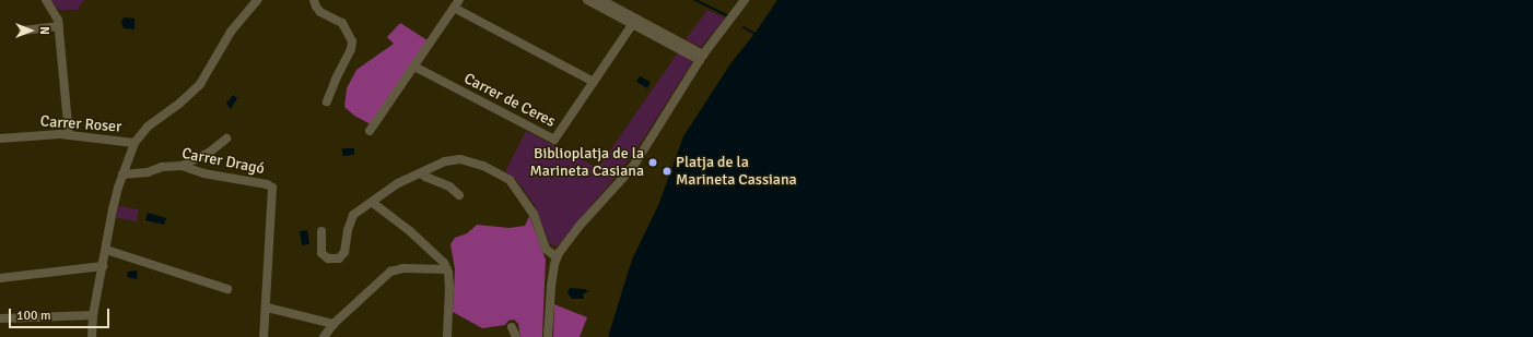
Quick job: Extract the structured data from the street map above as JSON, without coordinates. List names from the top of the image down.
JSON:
{
  "streets": {
    "street": ["Carrer de Ceres", "Carrer Roser", "Carrer Dragó"]
  },
  "places": ["Biblioplatja de la Marineta Casiana", "Platja de la Marineta Cassiana"],
  "scale_bar": "100 m",
  "north": "right"
}
